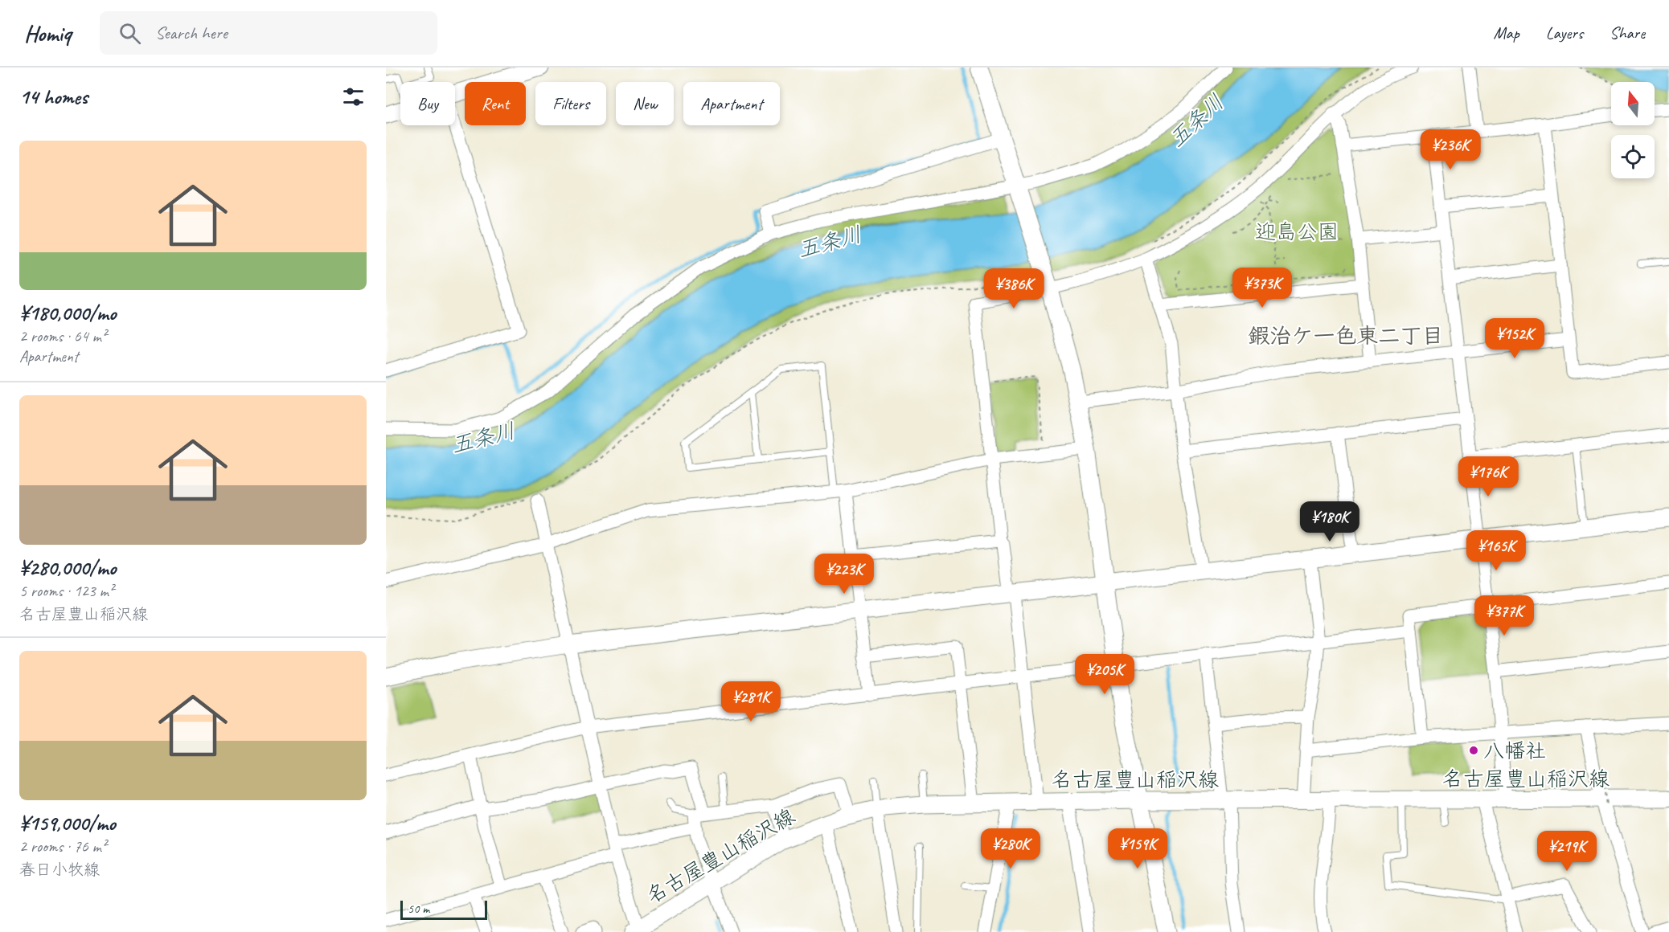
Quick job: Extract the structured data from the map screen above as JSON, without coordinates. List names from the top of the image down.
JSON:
{
  "streets": {
    "street": ["名古屋豊山稲沢線"]
  },
  "districts": ["鍜治ケ一色東二丁目"],
  "water": ["五条川"],
  "parks": ["迎島公園"],
  "places": ["八幡社"],
  "scale_bar": "50 m",
  "north": "top",
  "page": {
    "header": "Homiq",
    "search": "Search here",
    "nav": ["Map", "Layers", "Share"],
    "heading": "14 homes",
    "chip": [
      "Buy",
      "Rent",
      "Filters",
      "New",
      "Apartment"
    ],
    "list": [
      {
        "name": "¥180,000/mo",
        "note": "2 rooms · 64 m² · Apartment"
      },
      {
        "name": "¥280,000/mo",
        "note": "5 rooms · 123 m² · 名古屋豊山稲沢線"
      },
      {
        "name": "¥159,000/mo",
        "note": "2 rooms · 76 m² · 春日小牧線"
      }
    ],
    "price": [
      "¥236K",
      "¥373K",
      "¥386K",
      "¥152K",
      "¥176K",
      "¥180K",
      "¥165K",
      "¥223K",
      "¥377K",
      "¥205K",
      "¥281K",
      "¥280K",
      "¥159K",
      "¥219K"
    ],
    "scale": "50 m"
  }
}
